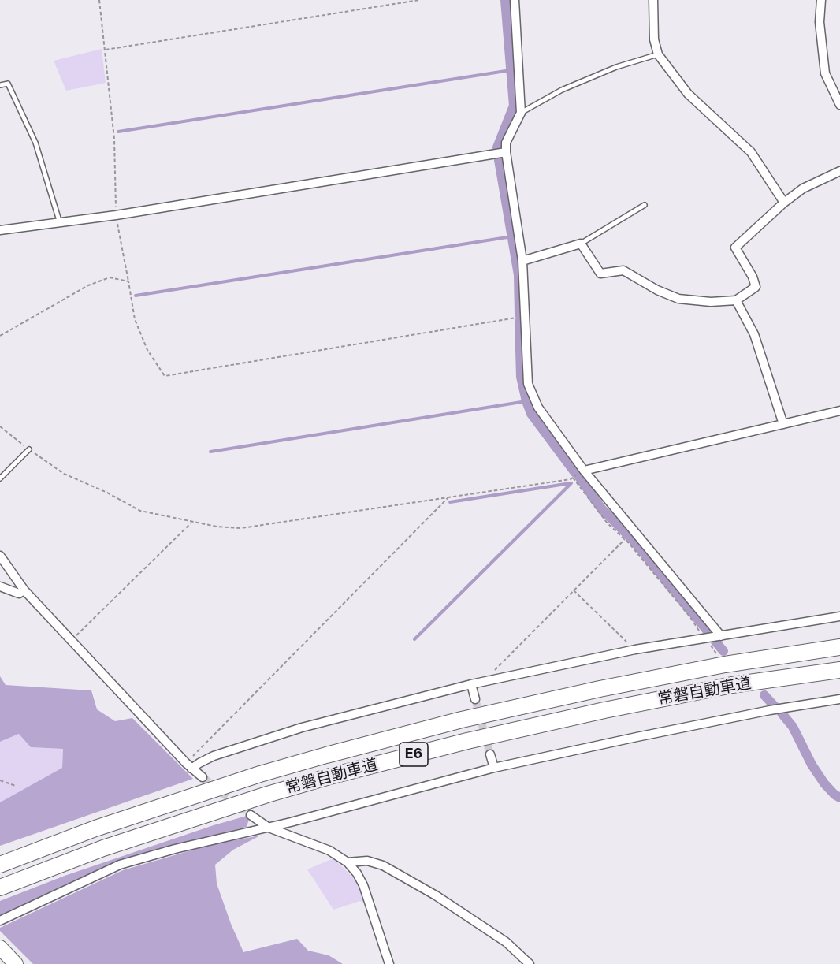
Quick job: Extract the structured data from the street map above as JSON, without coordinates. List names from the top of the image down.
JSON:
{
  "streets": {
    "highway": ["常磐自動車道", "E6"]
  }
}
